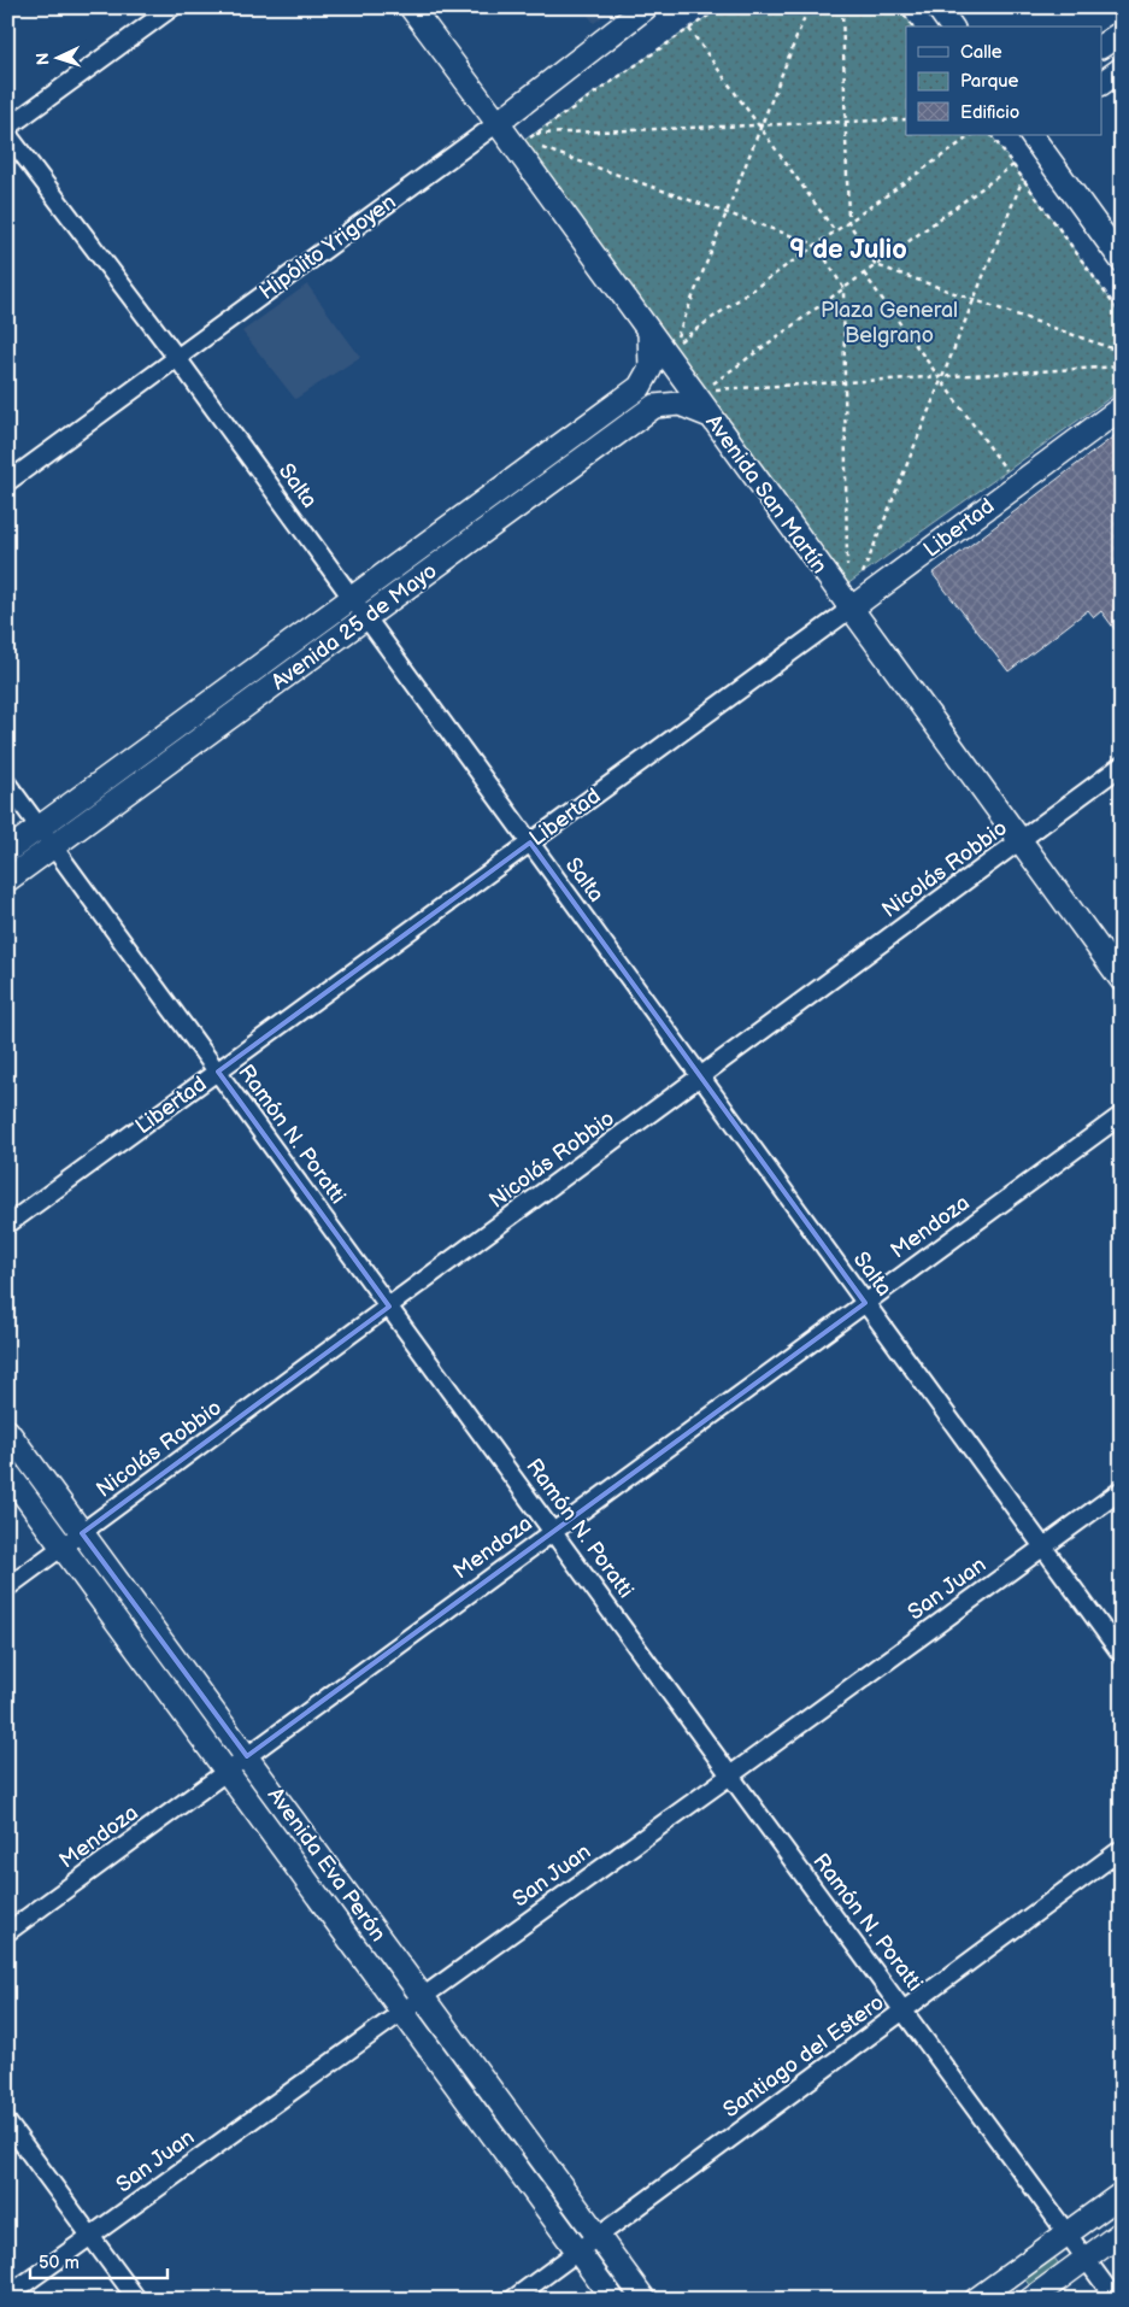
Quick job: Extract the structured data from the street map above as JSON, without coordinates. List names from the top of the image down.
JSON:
{
  "streets": {
    "main road": [
      "Hipólito Yrigoyen",
      "Avenida San Martín",
      "Libertad",
      "Avenida 25 de Mayo",
      "Avenida Eva Perón"
    ],
    "street": [
      "Salta",
      "Nicolás Robbio",
      "Ramón N. Poratti",
      "Mendoza",
      "San Juan",
      "Santiago del Estero"
    ]
  },
  "crossings": [
    ["Hipólito Yrigoyen", "Salta"],
    ["Hipólito Yrigoyen", "Avenida San Martín"],
    ["Salta", "Libertad"],
    ["Salta", "Avenida 25 de Mayo"],
    ["Salta", "Nicolás Robbio"],
    ["Salta", "Mendoza"],
    ["Salta", "San Juan"],
    ["Avenida San Martín", "Libertad"],
    ["Avenida San Martín", "Avenida 25 de Mayo"],
    ["Avenida San Martín", "Nicolás Robbio"],
    ["Libertad", "Ramón N. Poratti"],
    ["Avenida 25 de Mayo", "Ramón N. Poratti"],
    ["Nicolás Robbio", "Ramón N. Poratti"],
    ["Nicolás Robbio", "Avenida Eva Perón"],
    ["Ramón N. Poratti", "Mendoza"],
    ["Ramón N. Poratti", "San Juan"],
    ["Ramón N. Poratti", "Santiago del Estero"],
    ["Mendoza", "Avenida Eva Perón"],
    ["San Juan", "Avenida Eva Perón"],
    ["Avenida Eva Perón", "Santiago del Estero"]
  ],
  "districts": ["9 de Julio"],
  "parks": ["Plaza General Belgrano"],
  "legend": ["Calle", "Parque", "Edificio"],
  "scale_bar": "50 m",
  "north": "left"
}
